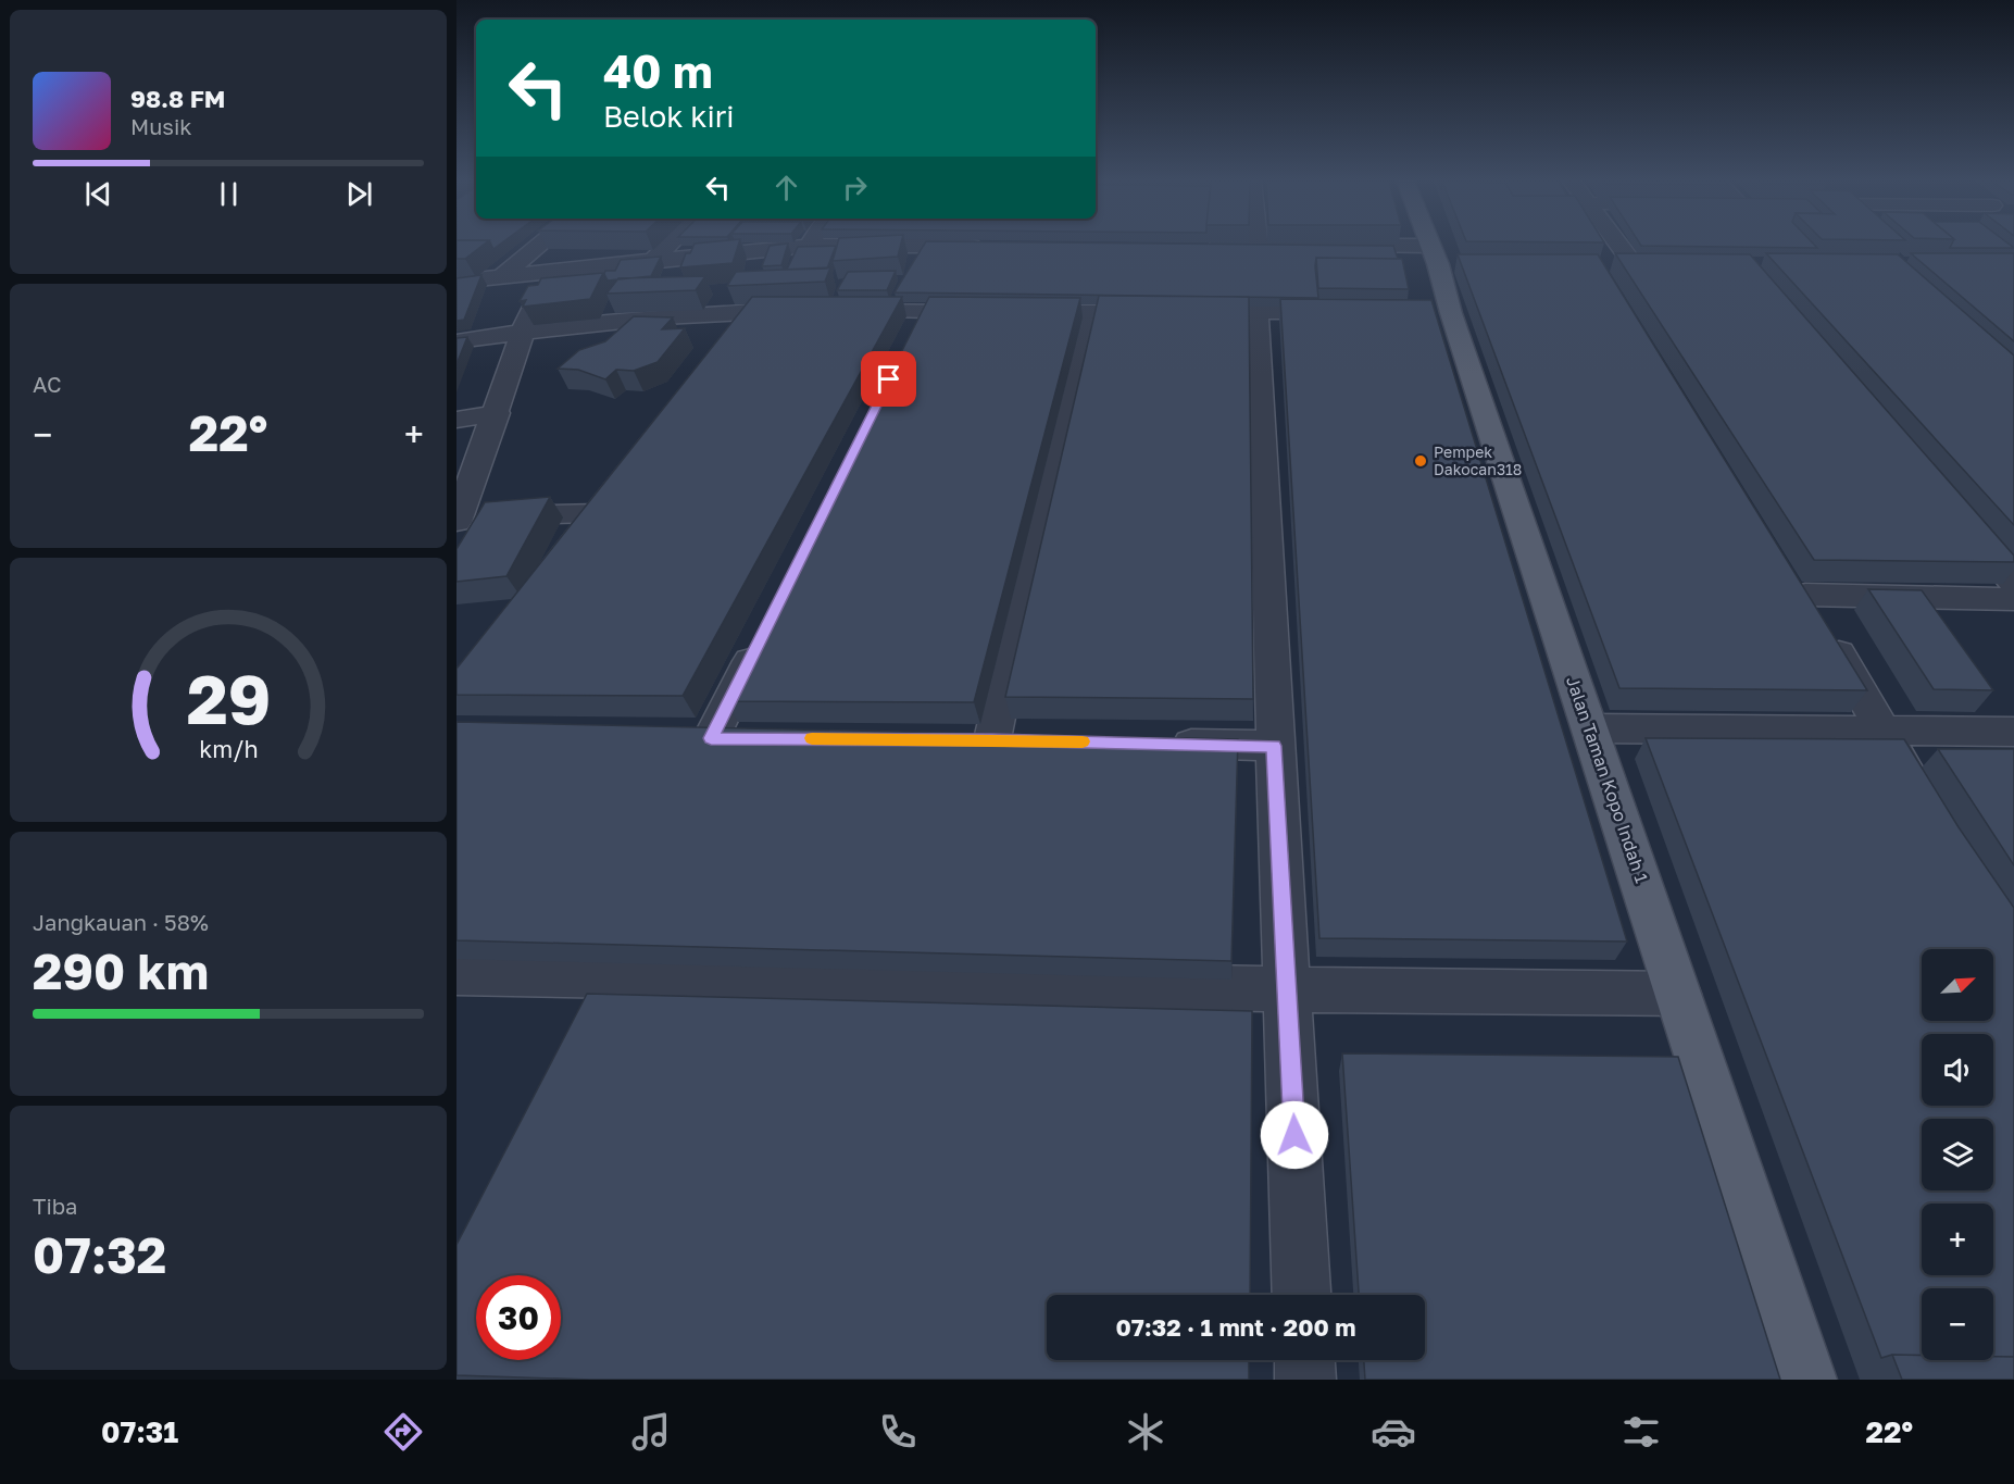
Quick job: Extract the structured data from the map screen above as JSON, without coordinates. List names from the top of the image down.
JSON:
{
  "streets": {
    "main road": ["Jalan Taman Kopo Indah 1"]
  },
  "places": ["Pempek Dakocan318"],
  "north": "top right",
  "page": {
    "turn": ["40 m", "Belok kiri"],
    "song": ["98.8 FM", "Musik"],
    "tile": [
      "AC",
      ["Jangkauan · 58%", "290 km"],
      ["Tiba", "07:32"]
    ],
    "heat": ["−", "22°", "+"],
    "map_buttons": ["+", "−"],
    "limit": "30",
    "trip": "07:32 · 1 mnt · 200 m",
    "tabs": ["07:31", "22°"],
    "gauge": ["29", "km/h"]
  }
}
